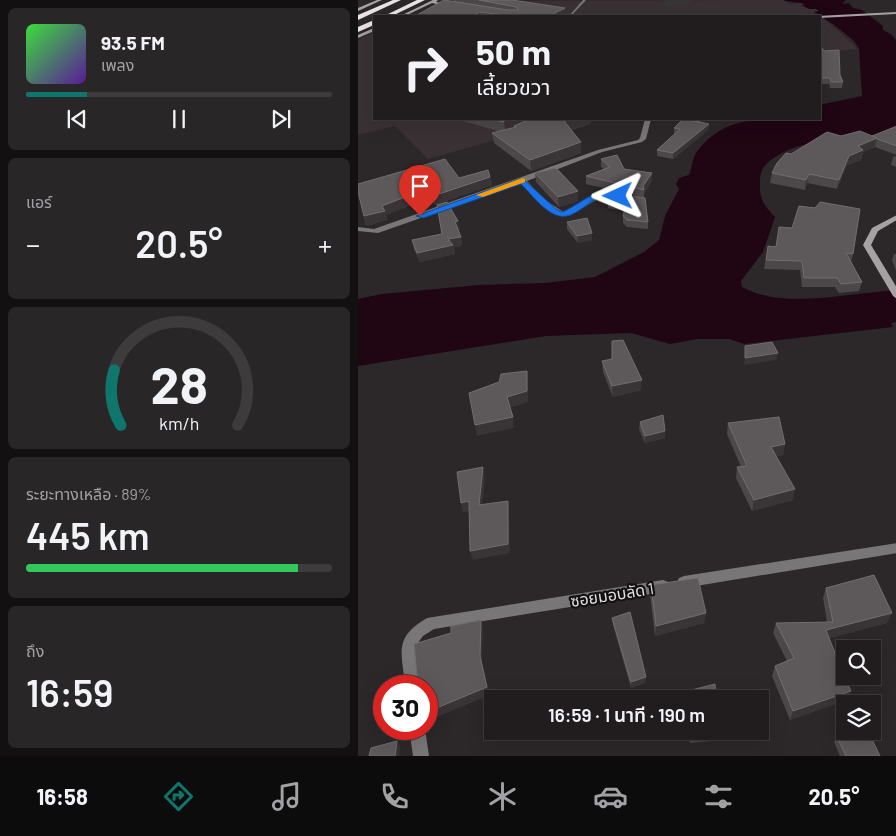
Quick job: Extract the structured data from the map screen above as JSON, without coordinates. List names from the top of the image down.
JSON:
{
  "streets": {
    "street": ["ซอยมอบลัด 1"]
  },
  "page": {
    "turn": ["50 m", "เลี้ยวขวา"],
    "song": ["93.5 FM", "เพลง"],
    "tile": [
      "แอร์",
      ["ระยะทางเหลือ · 89%", "445 km"],
      ["ถึง", "16:59"]
    ],
    "heat": ["−", "20.5°", "+"],
    "limit": "30",
    "trip": "16:59 · 1 นาที · 190 m",
    "tabs": ["16:58", "20.5°"],
    "gauge": ["28", "km/h"]
  }
}
